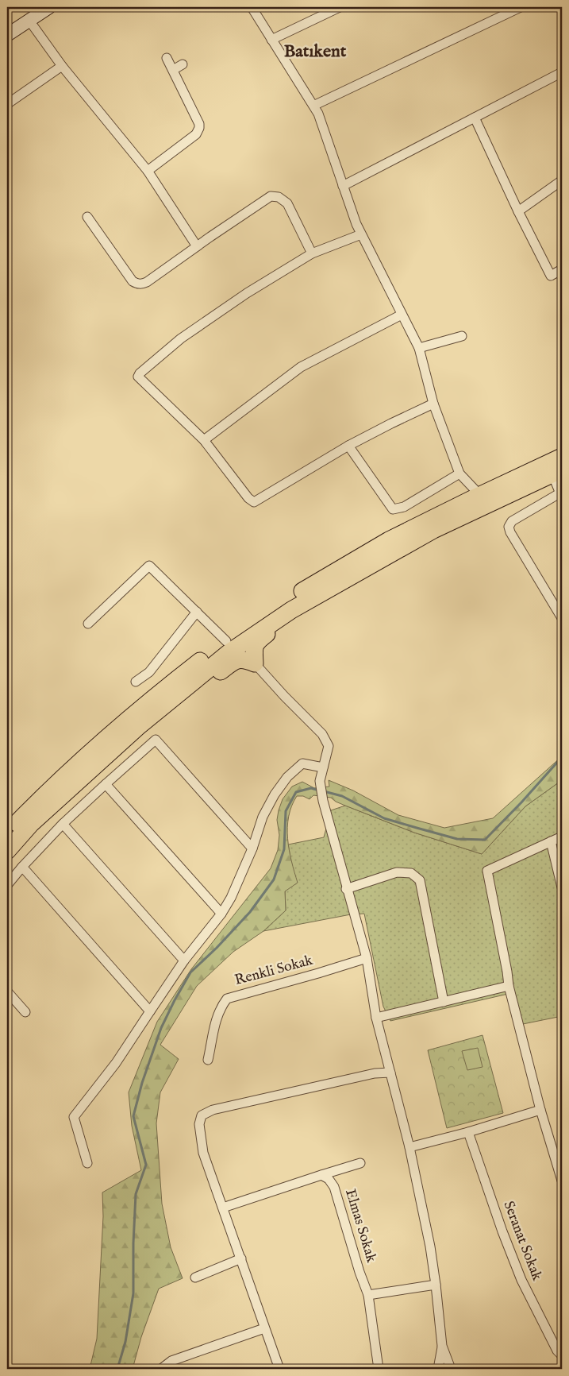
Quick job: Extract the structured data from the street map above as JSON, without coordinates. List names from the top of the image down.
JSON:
{
  "streets": {
    "street": ["Renkli Sokak", "Elmas Sokak", "Seranat Sokak"]
  },
  "districts": ["Batıkent"]
}
